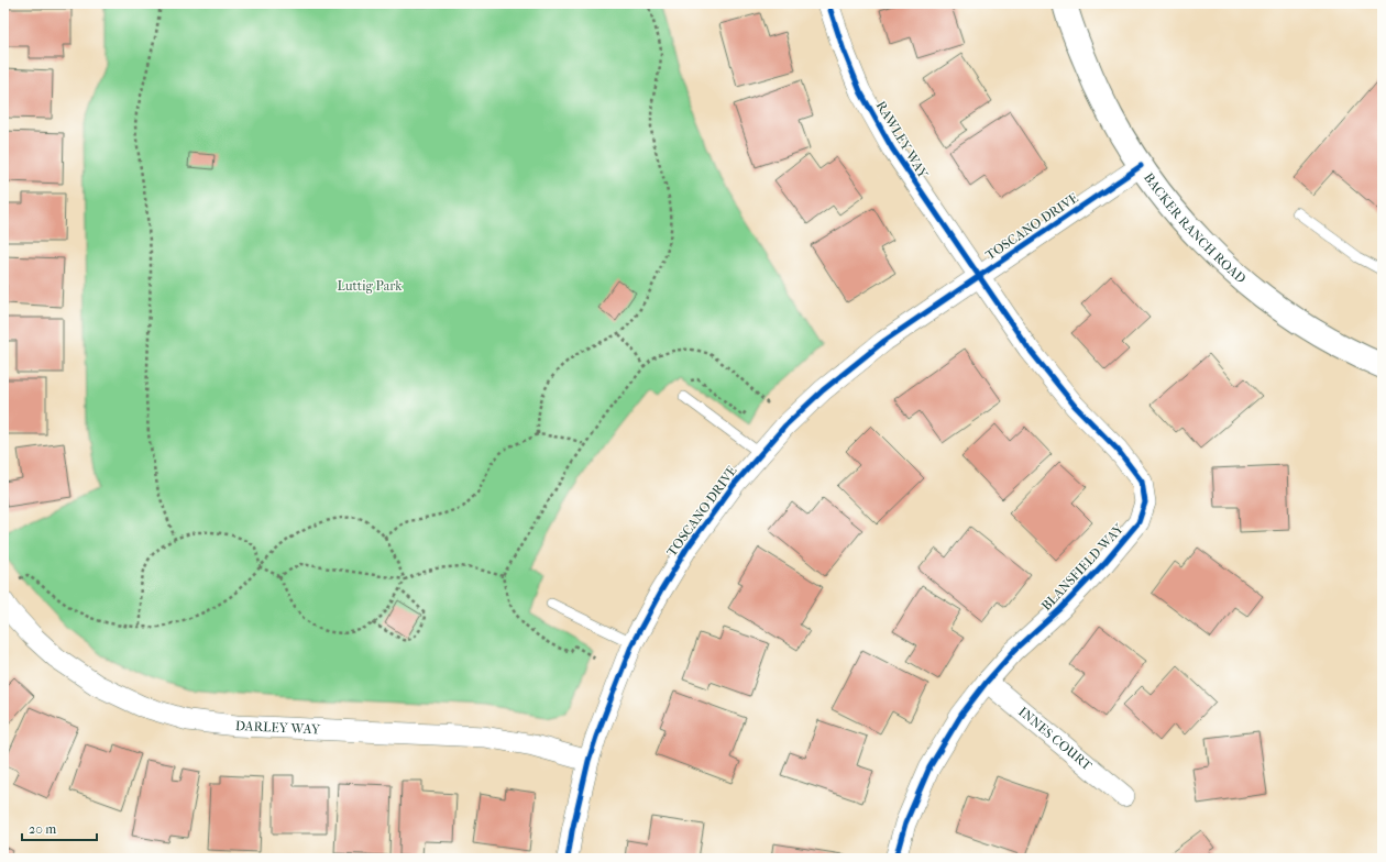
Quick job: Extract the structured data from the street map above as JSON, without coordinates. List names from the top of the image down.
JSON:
{
  "streets": {
    "street": [
      "RAWLEY WAY",
      "TOSCANO DRIVE",
      "BACKER RANCH ROAD",
      "BLANSFIELD WAY",
      "DARLEY WAY",
      "INNES COURT"
    ]
  },
  "crossings": [
    ["RAWLEY WAY", "TOSCANO DRIVE"],
    ["RAWLEY WAY", "BLANSFIELD WAY"],
    ["TOSCANO DRIVE", "BACKER RANCH ROAD"],
    ["TOSCANO DRIVE", "BLANSFIELD WAY"],
    ["TOSCANO DRIVE", "DARLEY WAY"],
    ["BLANSFIELD WAY", "INNES COURT"]
  ],
  "parks": ["Luttig Park"],
  "scale_bar": "20 m"
}
